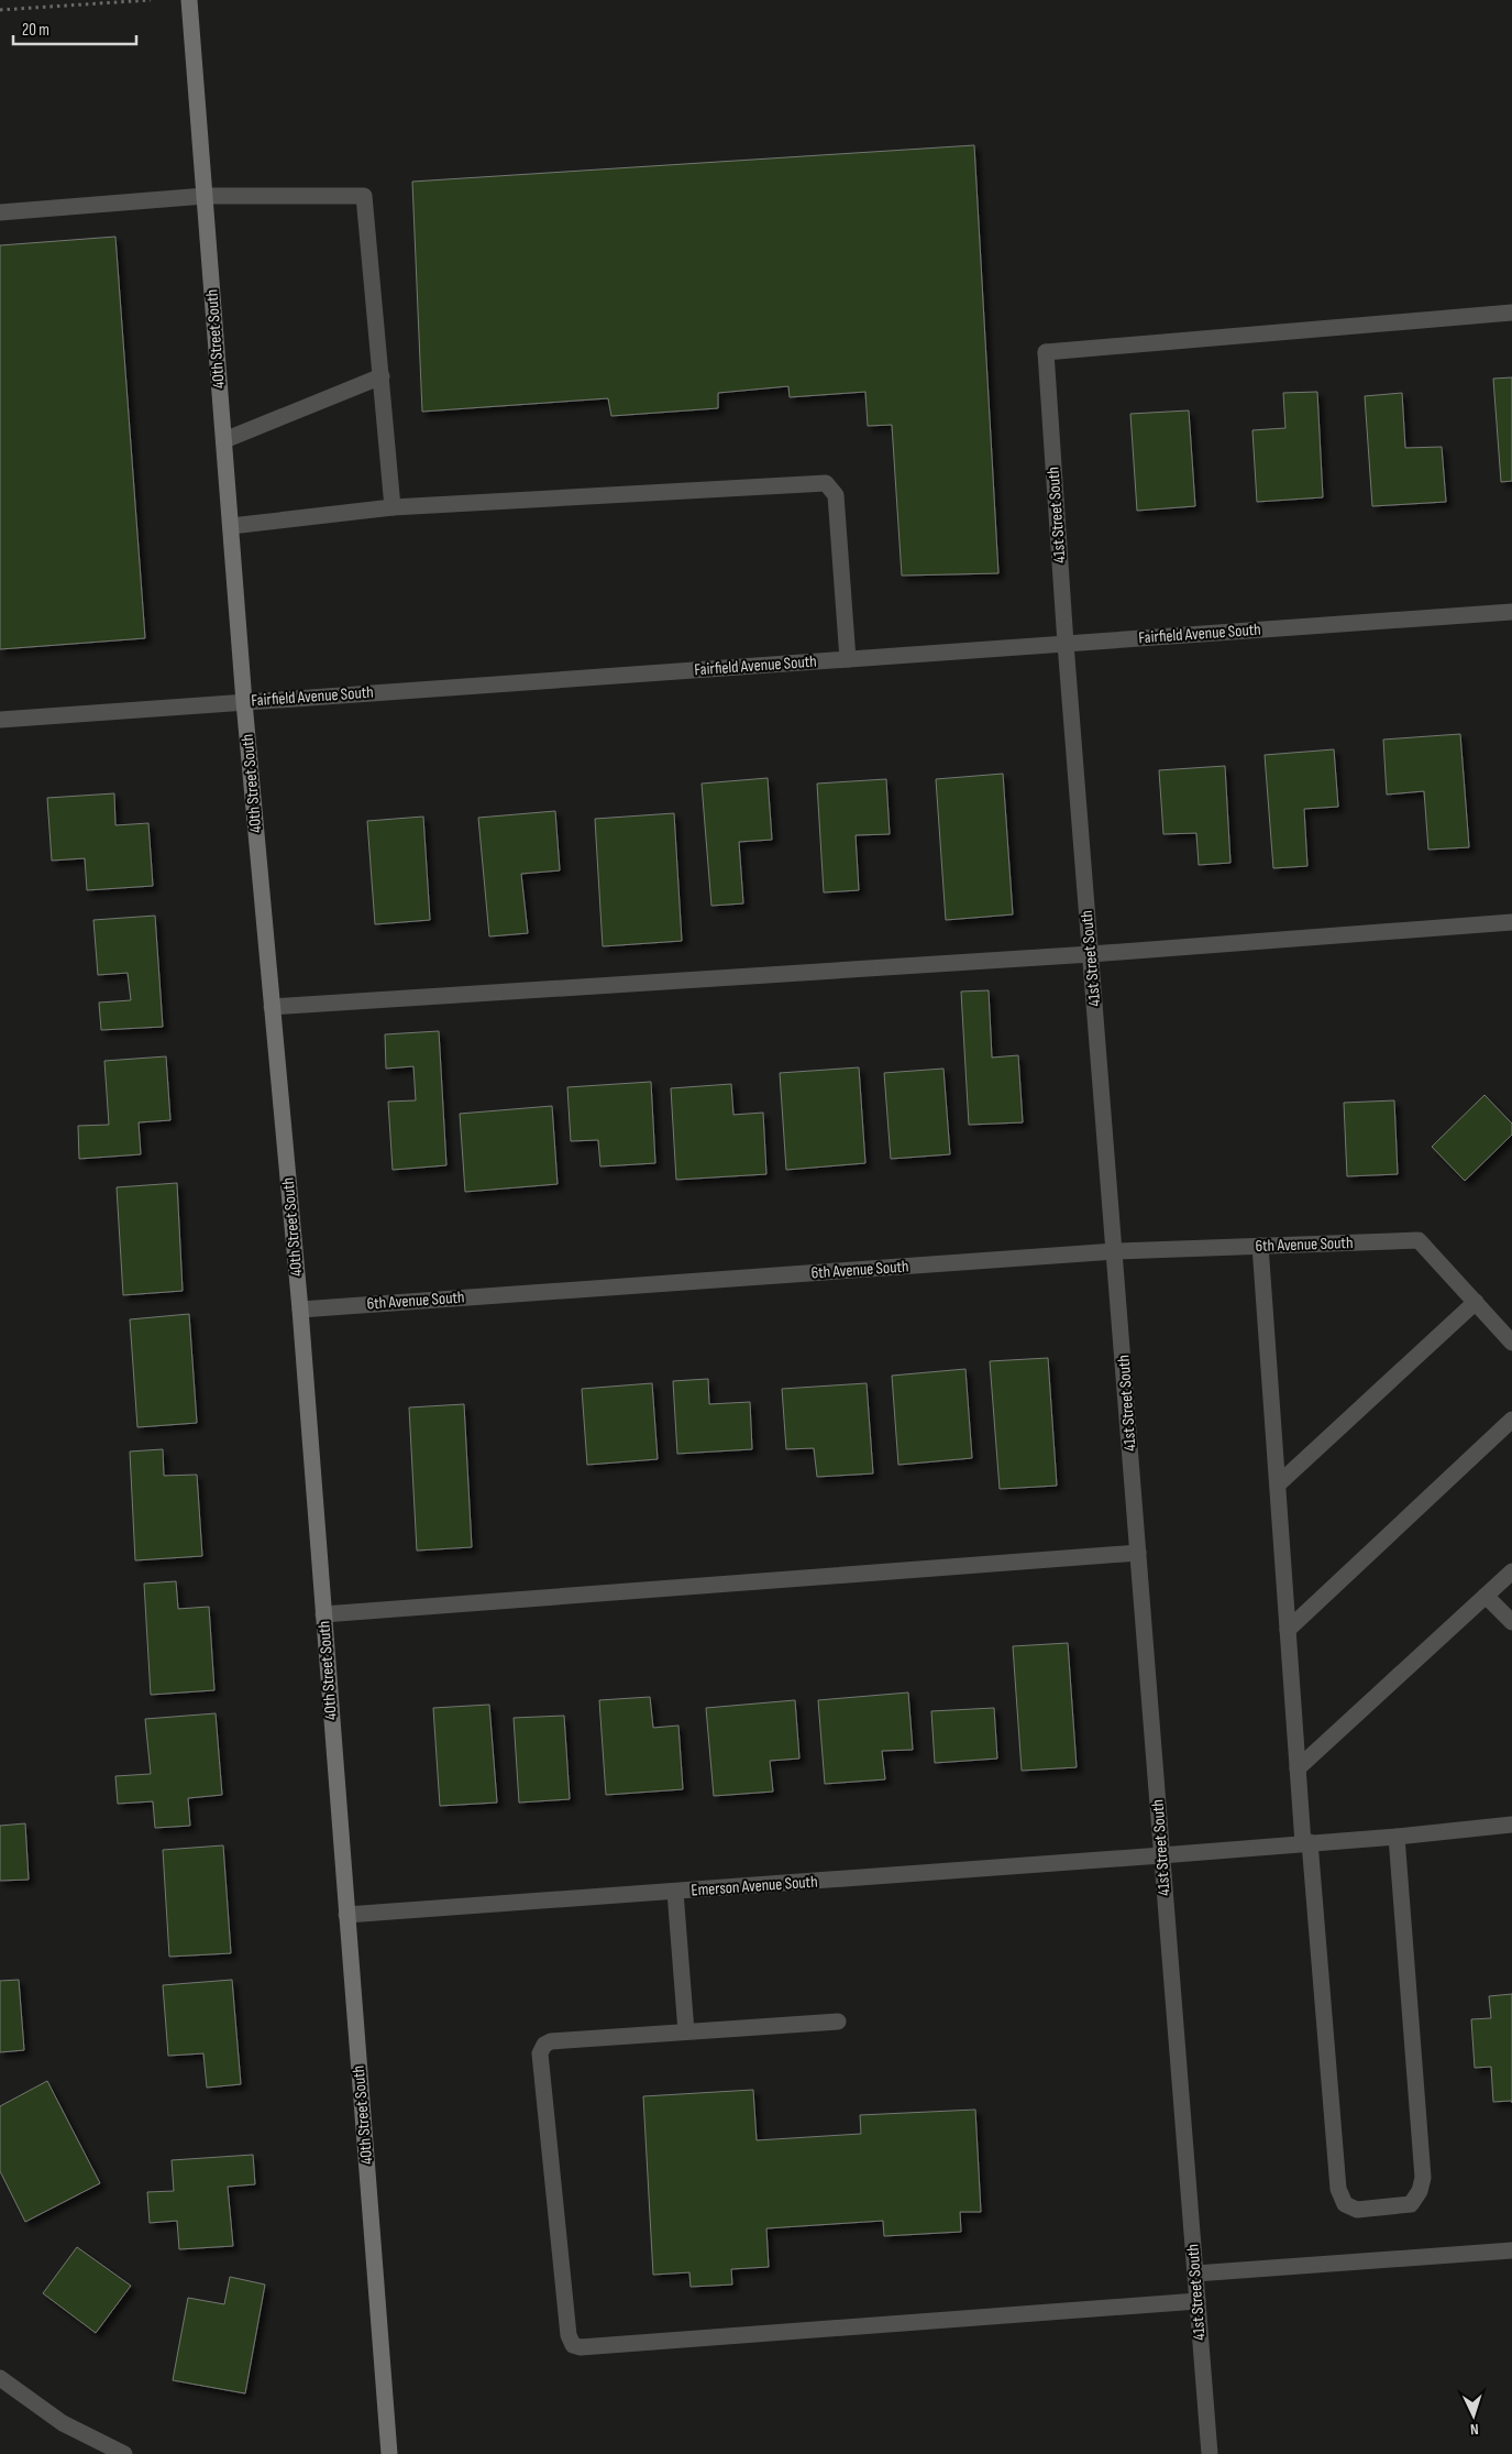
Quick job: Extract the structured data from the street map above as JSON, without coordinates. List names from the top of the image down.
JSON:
{
  "streets": {
    "street": [
      "40th Street South",
      "41st Street South",
      "Fairfield Avenue South",
      "6th Avenue South",
      "Emerson Avenue South"
    ]
  },
  "crossings": [
    ["40th Street South", "Fairfield Avenue South"],
    ["40th Street South", "6th Avenue South"],
    ["40th Street South", "Emerson Avenue South"],
    ["41st Street South", "Fairfield Avenue South"],
    ["41st Street South", "6th Avenue South"],
    ["41st Street South", "Emerson Avenue South"]
  ],
  "scale_bar": "20 m",
  "north": "bottom"
}
